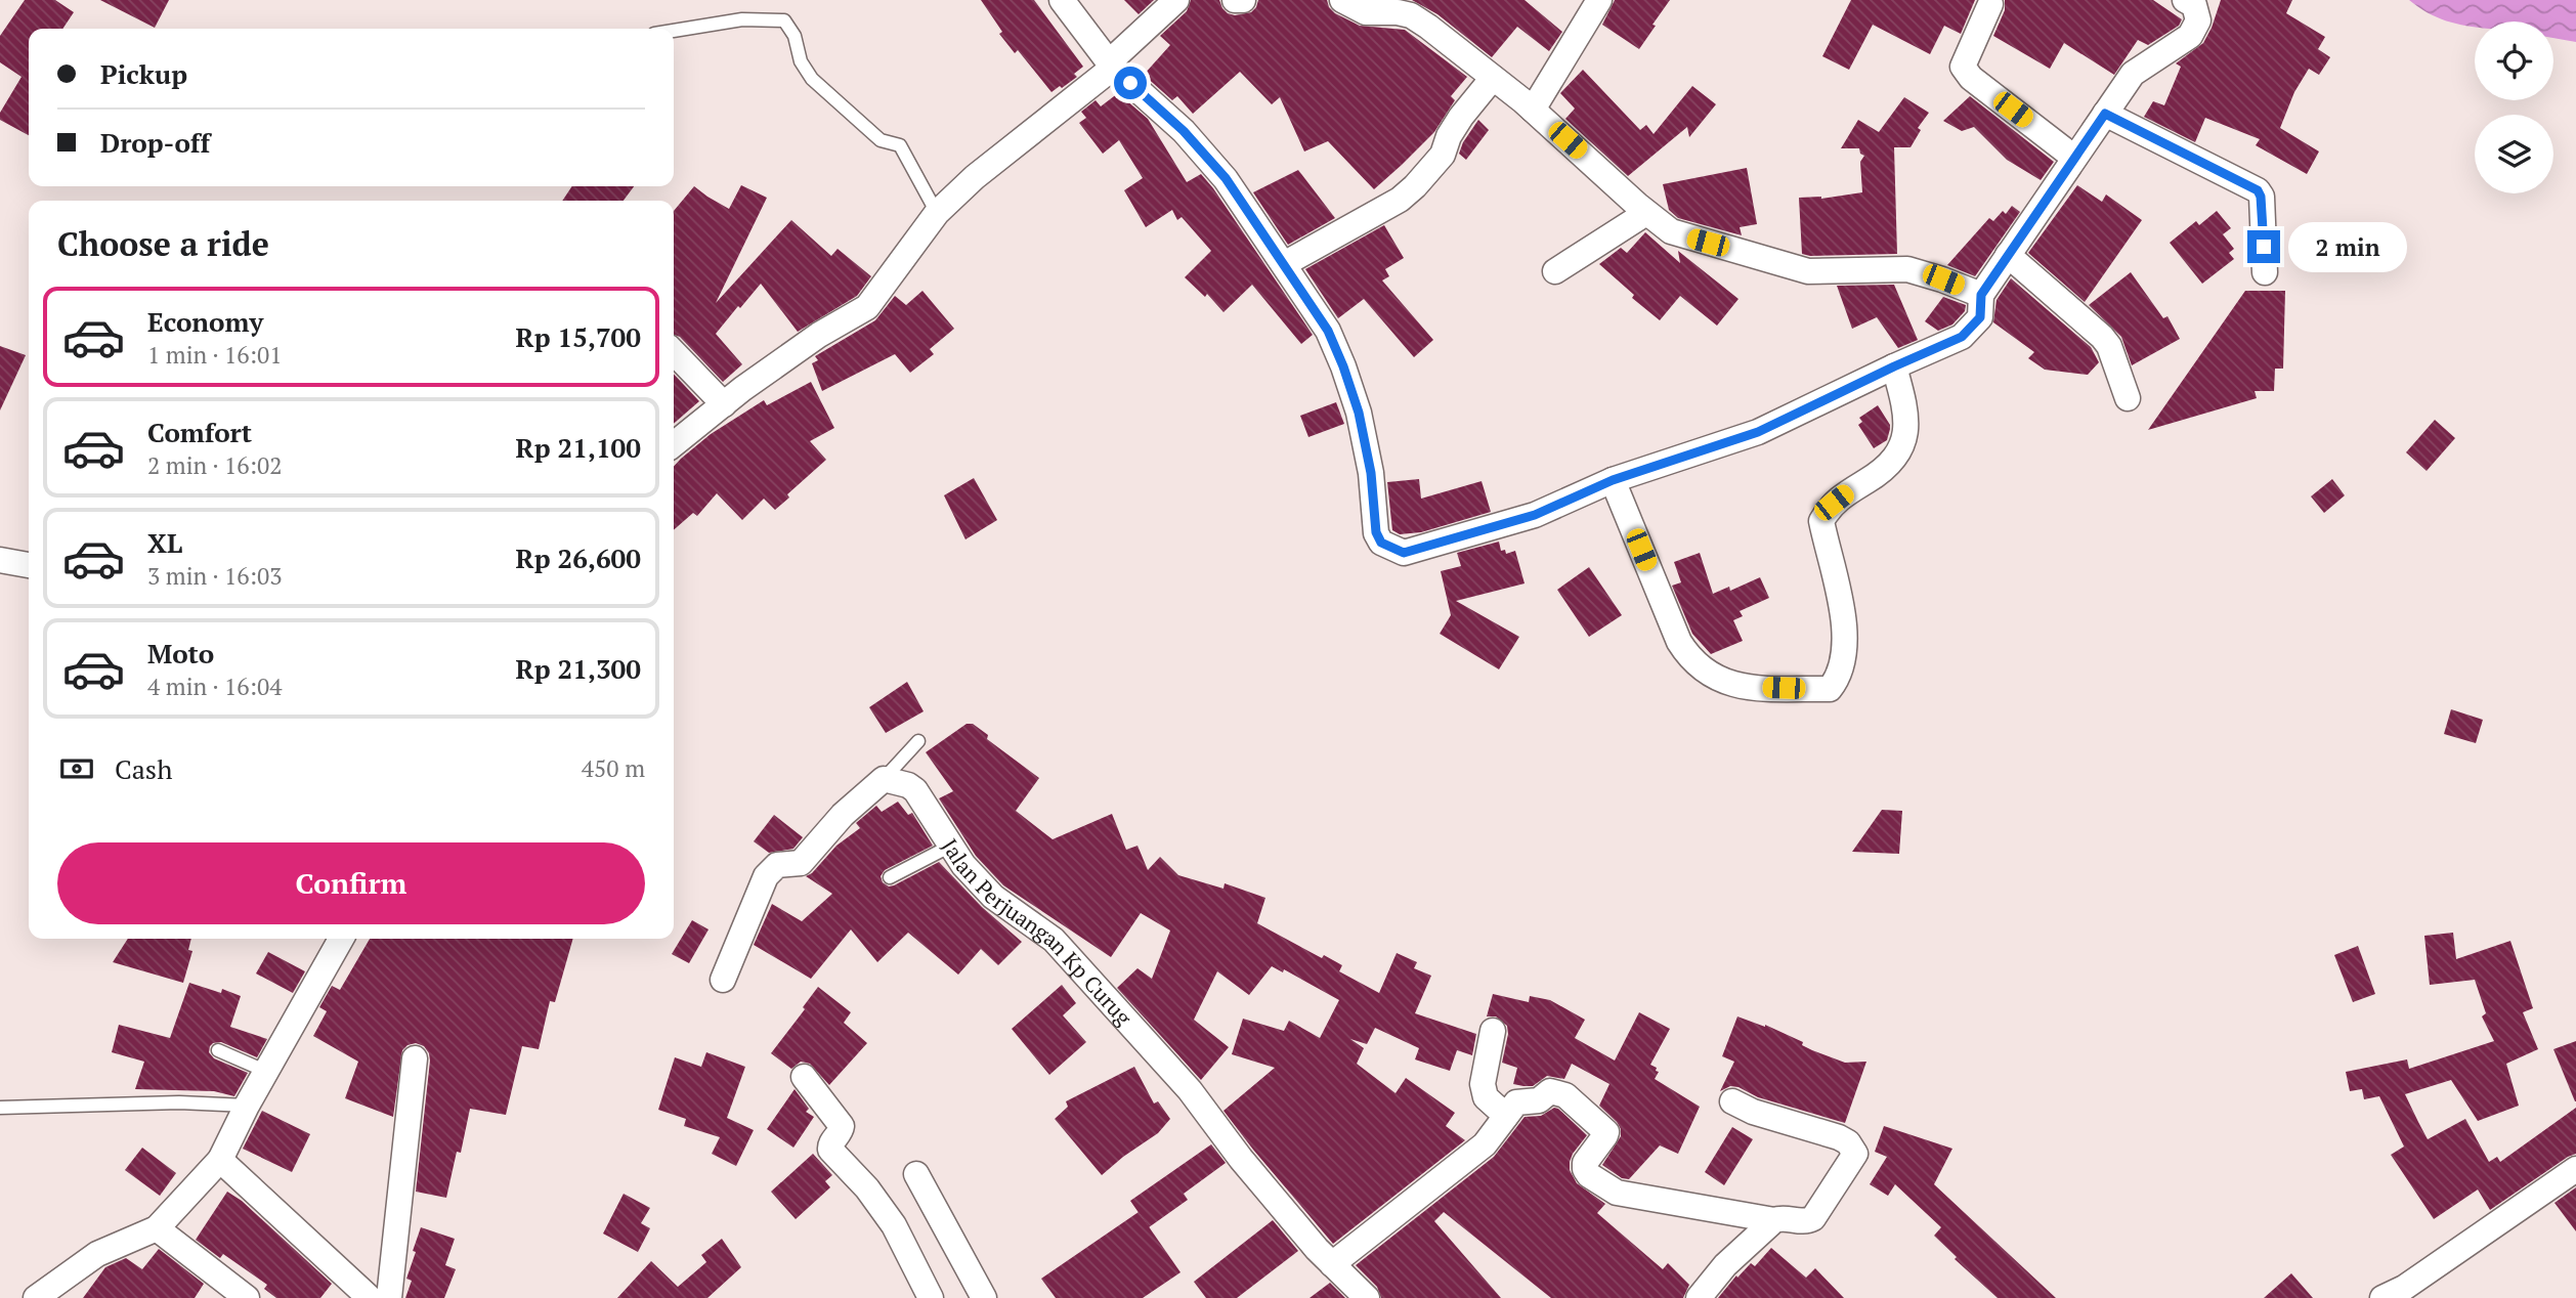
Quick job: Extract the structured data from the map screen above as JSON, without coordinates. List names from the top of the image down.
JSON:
{
  "streets": {
    "street": ["Jalan Perjuangan Kp Curug"]
  },
  "page": {
    "banner": ["Pickup", "Drop-off"],
    "heading": "Choose a ride",
    "bubble": "2 min",
    "list": [
      {
        "name": "Economy",
        "note": "1 min · 16:01",
        "value": "Rp 15,700"
      },
      {
        "name": "Comfort",
        "note": "2 min · 16:02",
        "value": "Rp 21,100"
      },
      {
        "name": "XL",
        "note": "3 min · 16:03",
        "value": "Rp 26,600"
      },
      {
        "name": "Moto",
        "note": "4 min · 16:04",
        "value": "Rp 21,300"
      }
    ],
    "pay": ["Cash", "450 m"],
    "buttons": "Confirm"
  }
}
